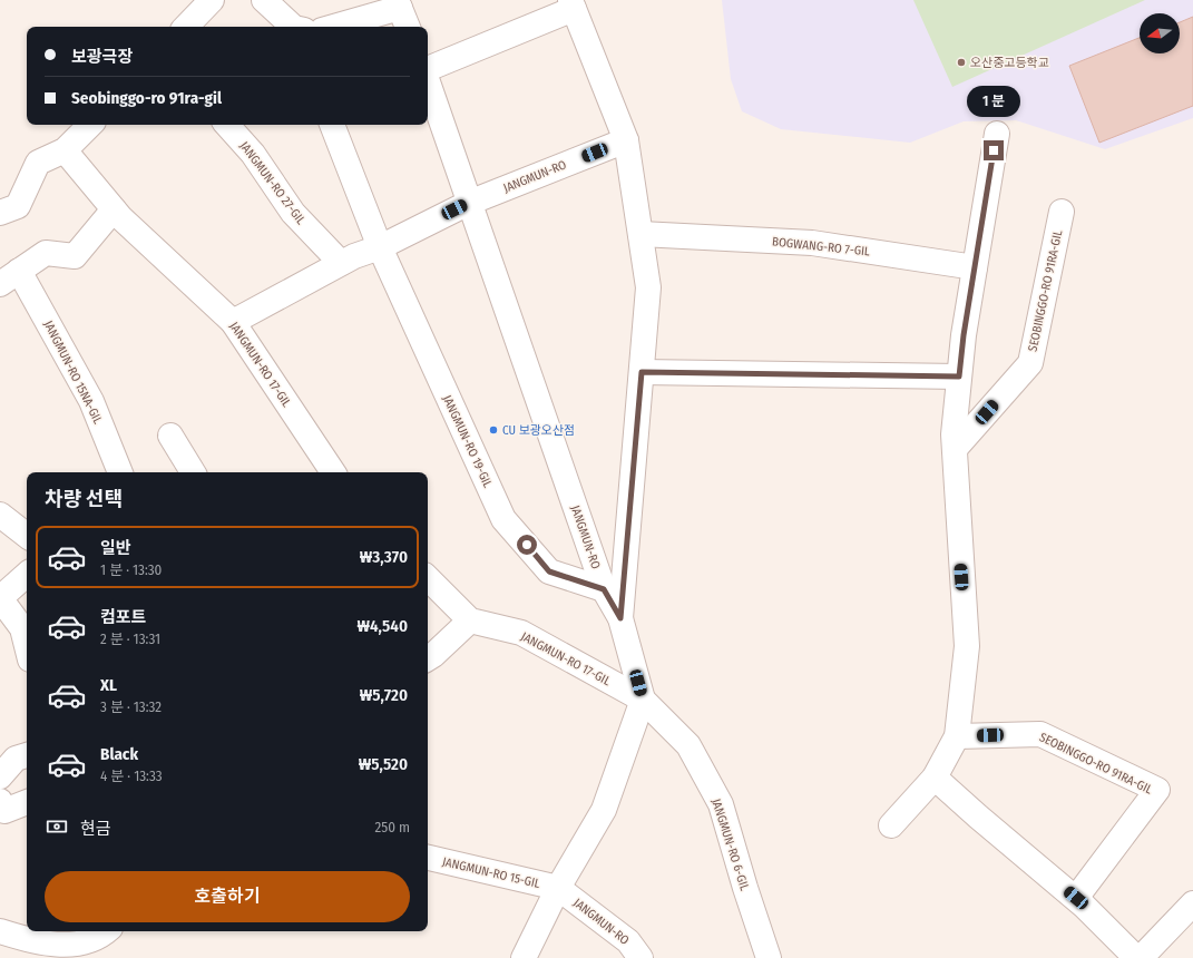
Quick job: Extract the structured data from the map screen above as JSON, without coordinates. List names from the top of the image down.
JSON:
{
  "streets": {
    "street": [
      "JANGMUN-RO",
      "JANGMUN-RO 27-GIL",
      "BOGWANG-RO 7-GIL",
      "SEOBINGGO-RO 91RA-GIL",
      "JANGMUN-RO 17-GIL",
      "JANGMUN-RO 15NA-GIL",
      "JANGMUN-RO 19-GIL",
      "JANGMUN-RO 6-GIL",
      "JANGMUN-RO 15-GIL"
    ]
  },
  "crossings": [
    ["JANGMUN-RO", "JANGMUN-RO 17-GIL"],
    ["JANGMUN-RO", "JANGMUN-RO 19-GIL"],
    ["JANGMUN-RO", "JANGMUN-RO 6-GIL"],
    ["JANGMUN-RO", "JANGMUN-RO 15-GIL"],
    ["JANGMUN-RO 17-GIL", "JANGMUN-RO 6-GIL"]
  ],
  "places": ["오산중고등학교", "CU 보광오산점"],
  "north": "left",
  "page": {
    "banner": ["보광극장", "Seobinggo-ro 91ra-gil"],
    "bubble": "1 분",
    "heading": "차량 선택",
    "list": [
      {
        "name": "일반",
        "note": "1 분 · 13:30",
        "value": "₩3,370"
      },
      {
        "name": "컴포트",
        "note": "2 분 · 13:31",
        "value": "₩4,540"
      },
      {
        "name": "XL",
        "note": "3 분 · 13:32",
        "value": "₩5,720"
      },
      {
        "name": "Black",
        "note": "4 분 · 13:33",
        "value": "₩5,520"
      }
    ],
    "pay": ["현금", "250 m"],
    "buttons": "호출하기"
  }
}
